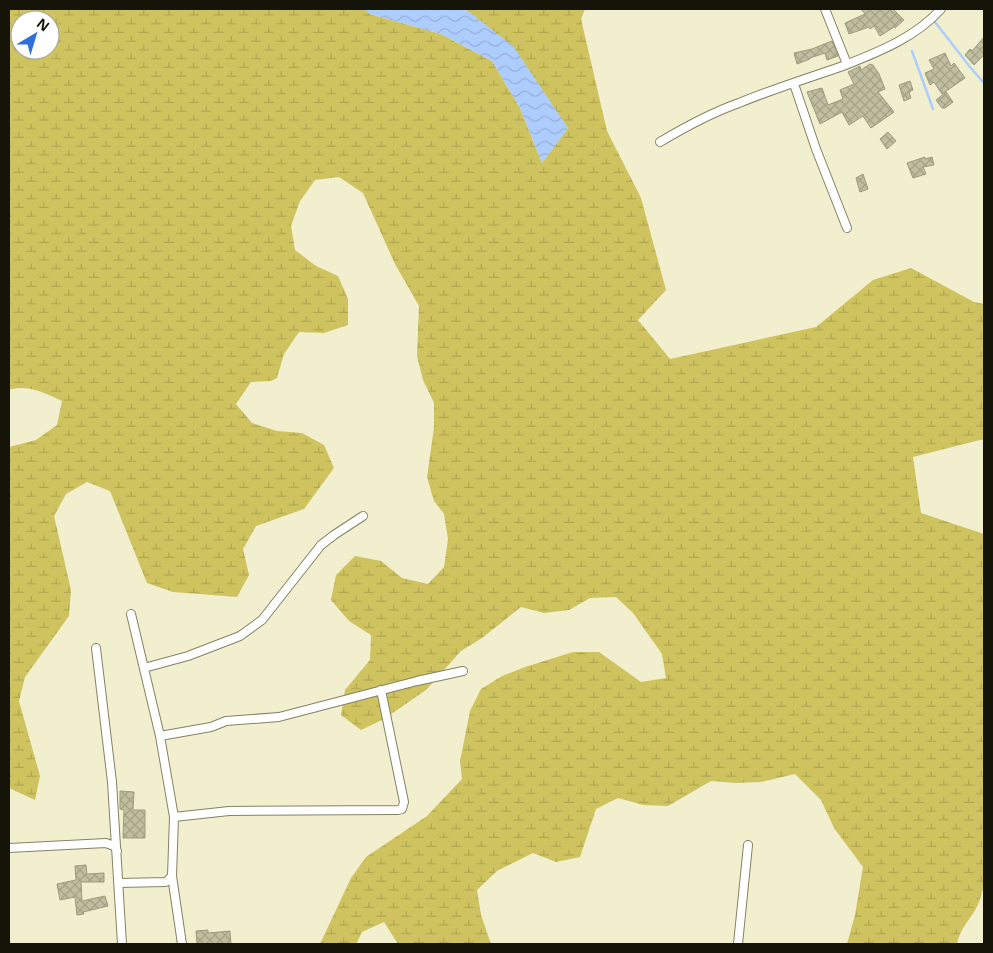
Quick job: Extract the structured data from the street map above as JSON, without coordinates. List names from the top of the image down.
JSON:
{
  "north": "top right"
}
